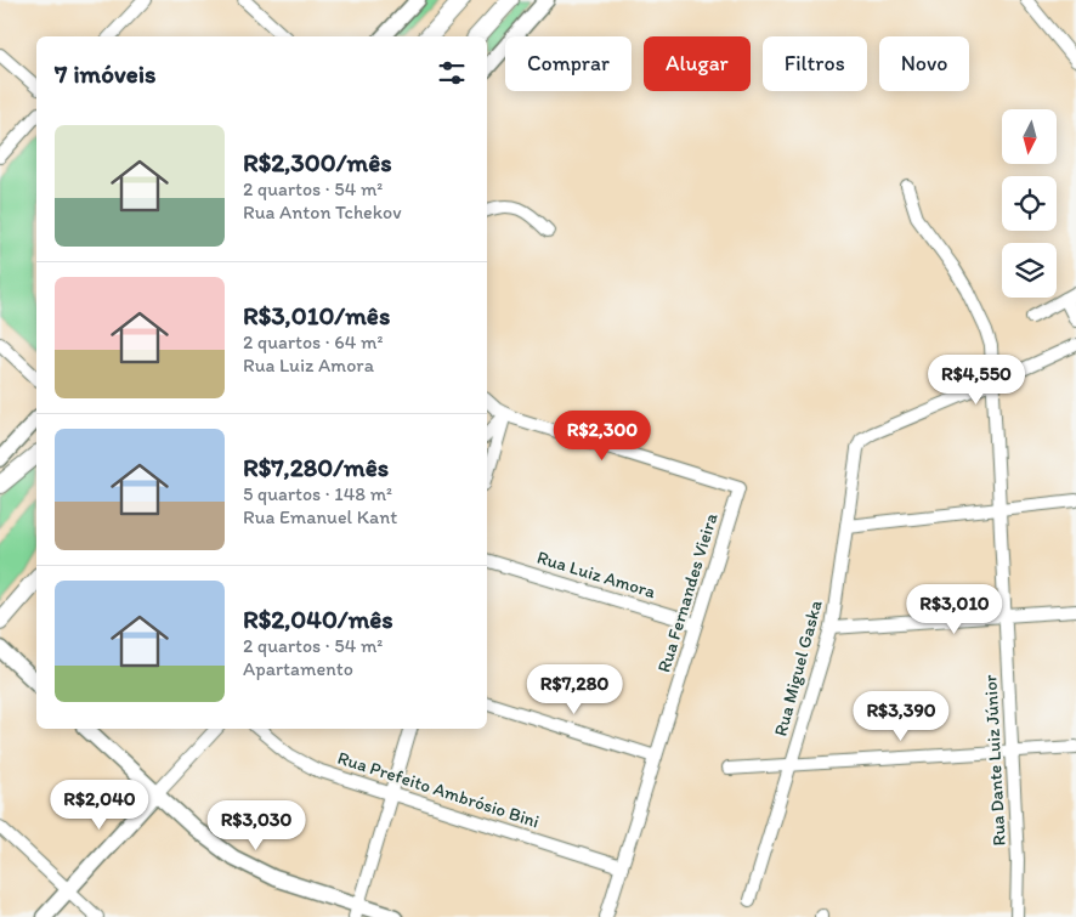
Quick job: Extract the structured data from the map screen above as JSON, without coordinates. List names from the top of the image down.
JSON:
{
  "streets": {
    "street": [
      "Rua Luiz Amora",
      "Rua Fernandes Vieira",
      "Rua Miguel Gaska",
      "Rua Dante Luiz Júnior",
      "Rua Prefeito Ambrósio Bini"
    ]
  },
  "crossings": [
    ["Rua Luiz Amora", "Rua Fernandes Vieira"],
    ["Rua Fernandes Vieira", "Rua Prefeito Ambrósio Bini"],
    ["Rua Miguel Gaska", "Rua Dante Luiz Júnior"]
  ],
  "north": "bottom",
  "page": {
    "chip": [
      "Comprar",
      "Alugar",
      "Filtros",
      "Novo"
    ],
    "heading": "7 imóveis",
    "list": [
      {
        "name": "R$2,300/mês",
        "note": "2 quartos · 54 m² · Rua Anton Tchekov"
      },
      {
        "name": "R$3,010/mês",
        "note": "2 quartos · 64 m² · Rua Luiz Amora"
      },
      {
        "name": "R$7,280/mês",
        "note": "5 quartos · 148 m² · Rua Emanuel Kant"
      },
      {
        "name": "R$2,040/mês",
        "note": "2 quartos · 54 m² · Apartamento"
      }
    ],
    "price": [
      "R$4,550",
      "R$2,300",
      "R$3,010",
      "R$7,280",
      "R$3,390",
      "R$2,040",
      "R$3,030"
    ]
  }
}
